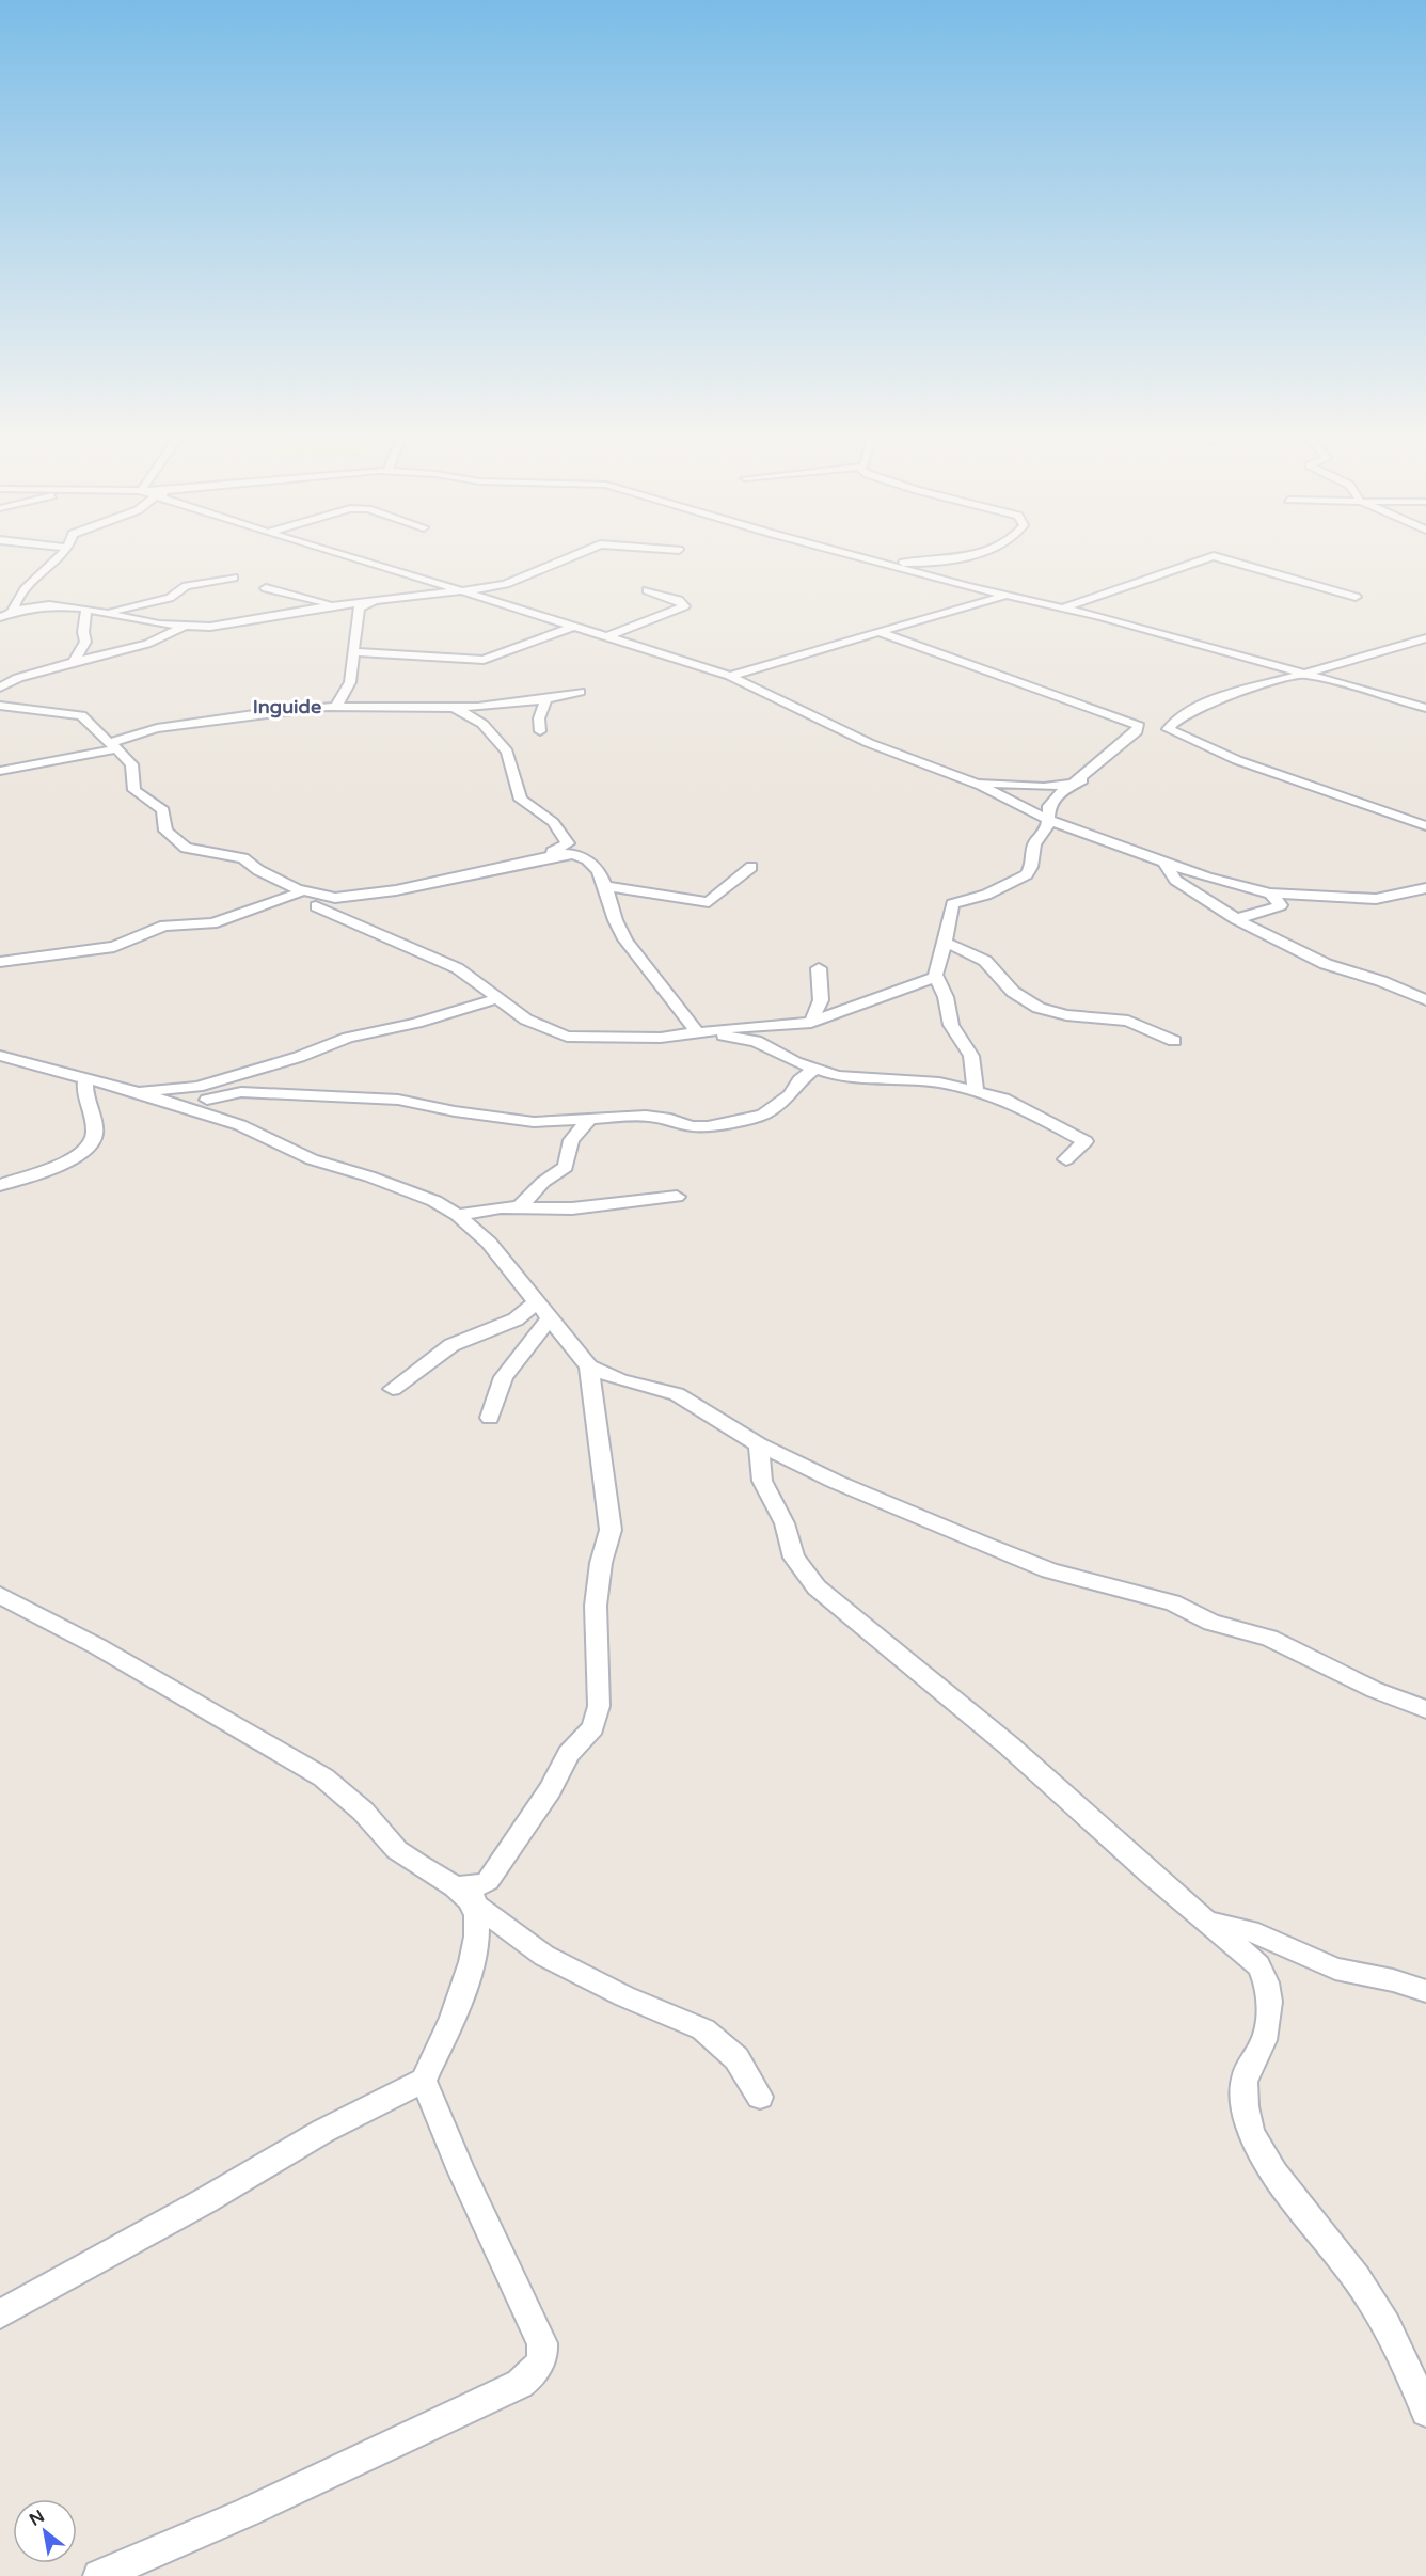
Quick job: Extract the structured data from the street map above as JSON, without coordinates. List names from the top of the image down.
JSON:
{
  "districts": ["Inguide"],
  "north": "top left"
}
